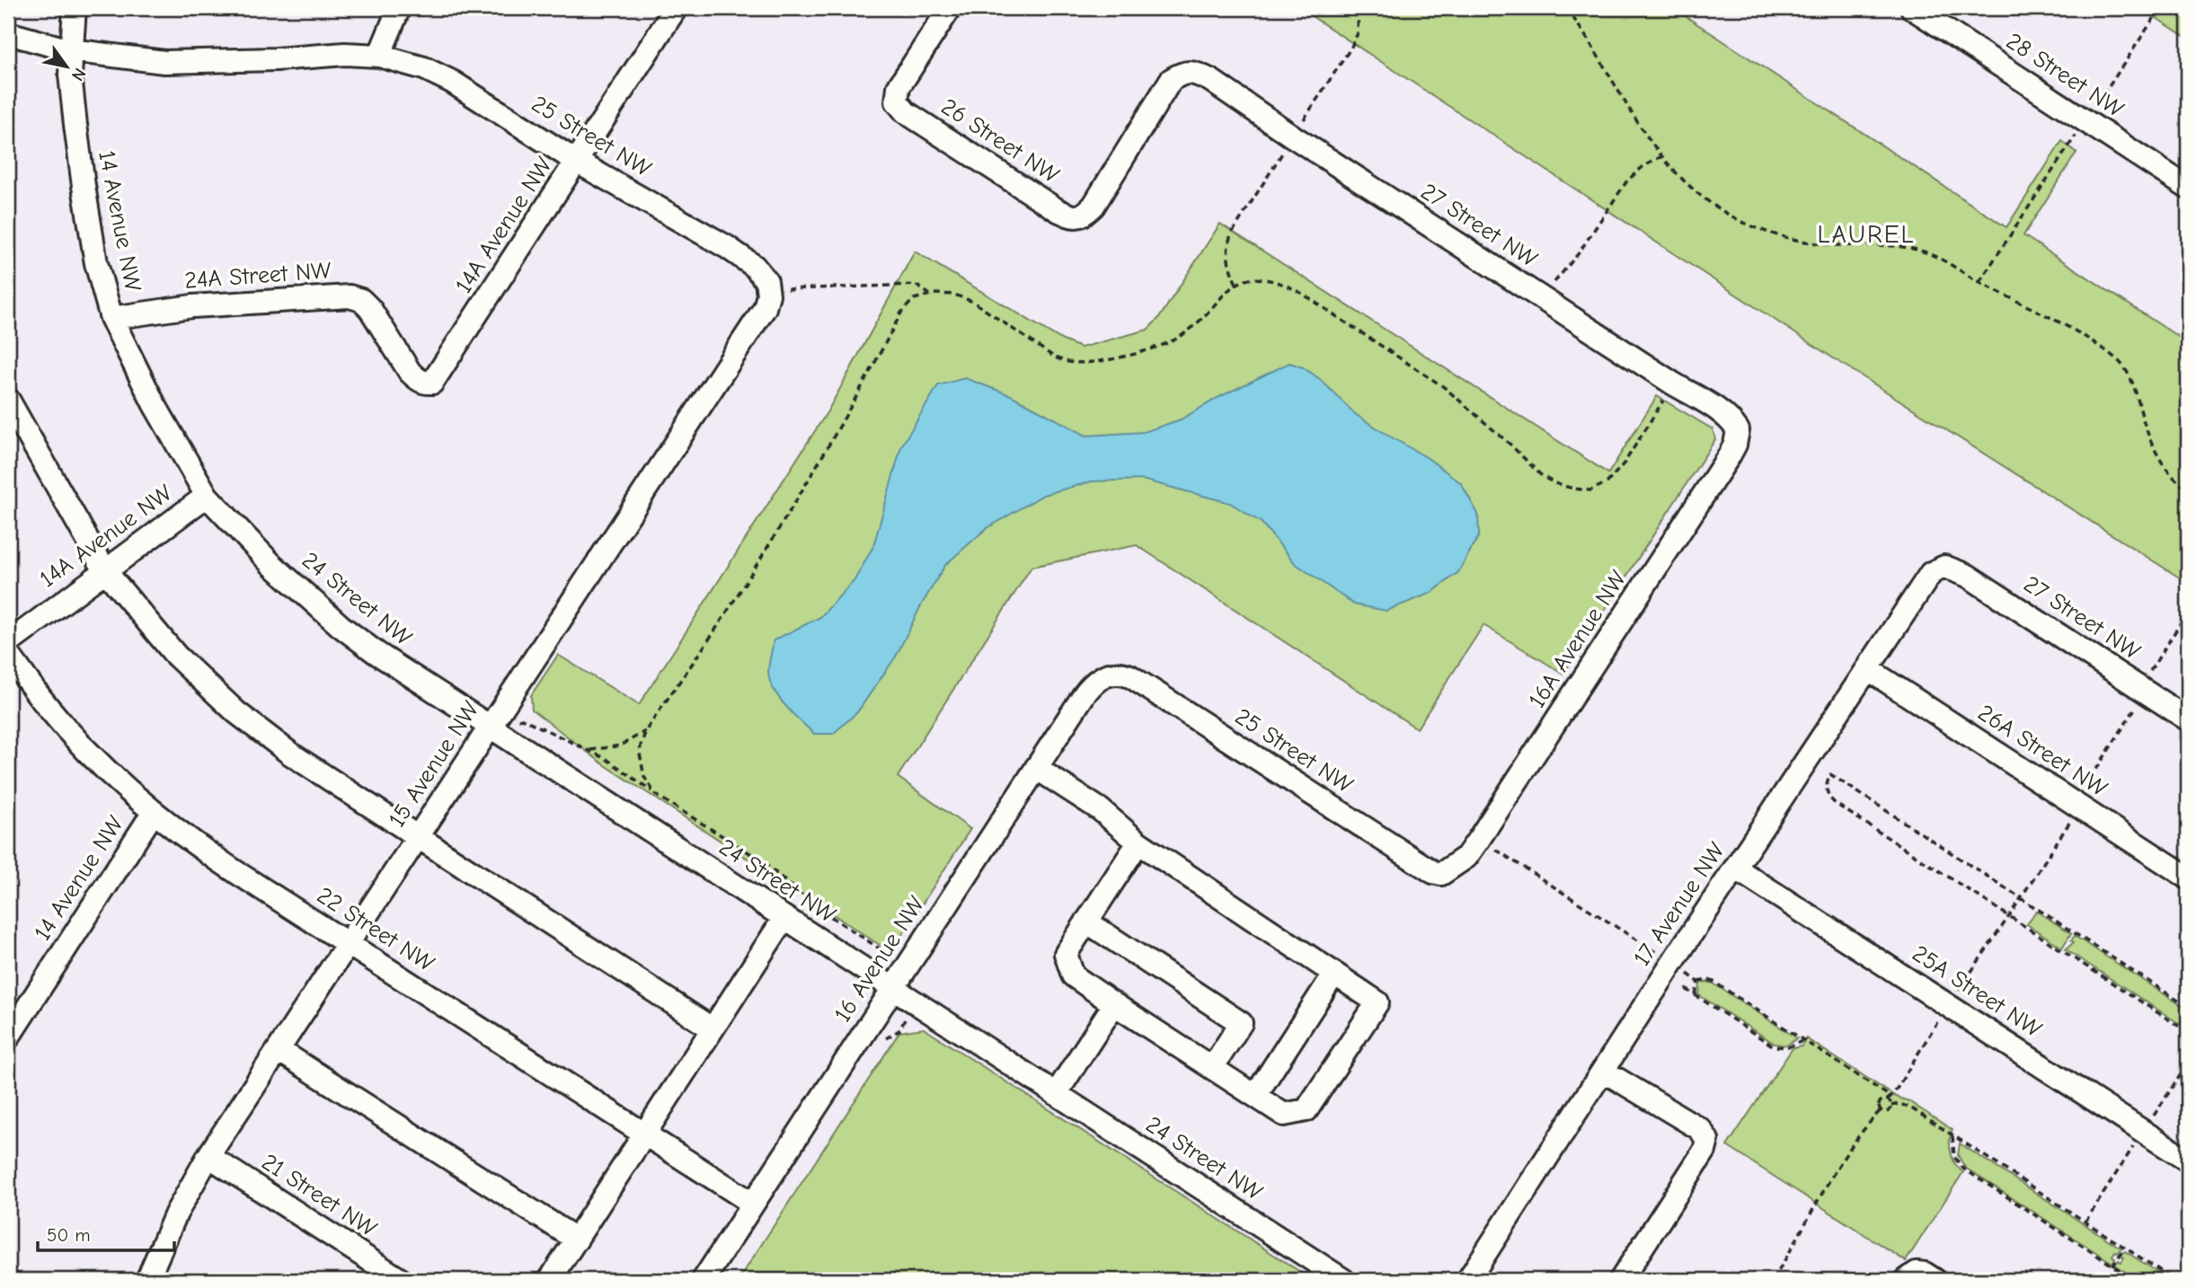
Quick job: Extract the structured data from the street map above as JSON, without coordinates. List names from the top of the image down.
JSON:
{
  "streets": {
    "street": [
      "28 Street NW",
      "25 Street NW",
      "26 Street NW",
      "14 Avenue NW",
      "14A Avenue NW",
      "27 Street NW",
      "24A Street NW",
      "24 Street NW",
      "16A Avenue NW",
      "26A Street NW",
      "15 Avenue NW",
      "17 Avenue NW",
      "22 Street NW",
      "16 Avenue NW",
      "25A Street NW",
      "21 Street NW"
    ]
  },
  "crossings": [
    ["25 Street NW", "14 Avenue NW"],
    ["25 Street NW", "14A Avenue NW"],
    ["25 Street NW", "16A Avenue NW"],
    ["25 Street NW", "15 Avenue NW"],
    ["25 Street NW", "16 Avenue NW"],
    ["26 Street NW", "27 Street NW"],
    ["14 Avenue NW", "14A Avenue NW"],
    ["14 Avenue NW", "24A Street NW"],
    ["14 Avenue NW", "24 Street NW"],
    ["14 Avenue NW", "22 Street NW"],
    ["14A Avenue NW", "24A Street NW"],
    ["14A Avenue NW", "24 Street NW"],
    ["27 Street NW", "16A Avenue NW"],
    ["27 Street NW", "17 Avenue NW"],
    ["24 Street NW", "15 Avenue NW"],
    ["24 Street NW", "16 Avenue NW"],
    ["26A Street NW", "17 Avenue NW"],
    ["15 Avenue NW", "22 Street NW"],
    ["15 Avenue NW", "21 Street NW"],
    ["17 Avenue NW", "25A Street NW"],
    ["22 Street NW", "16 Avenue NW"]
  ],
  "districts": ["LAUREL"],
  "scale_bar": "50 m",
  "north": "bottom right"
}
